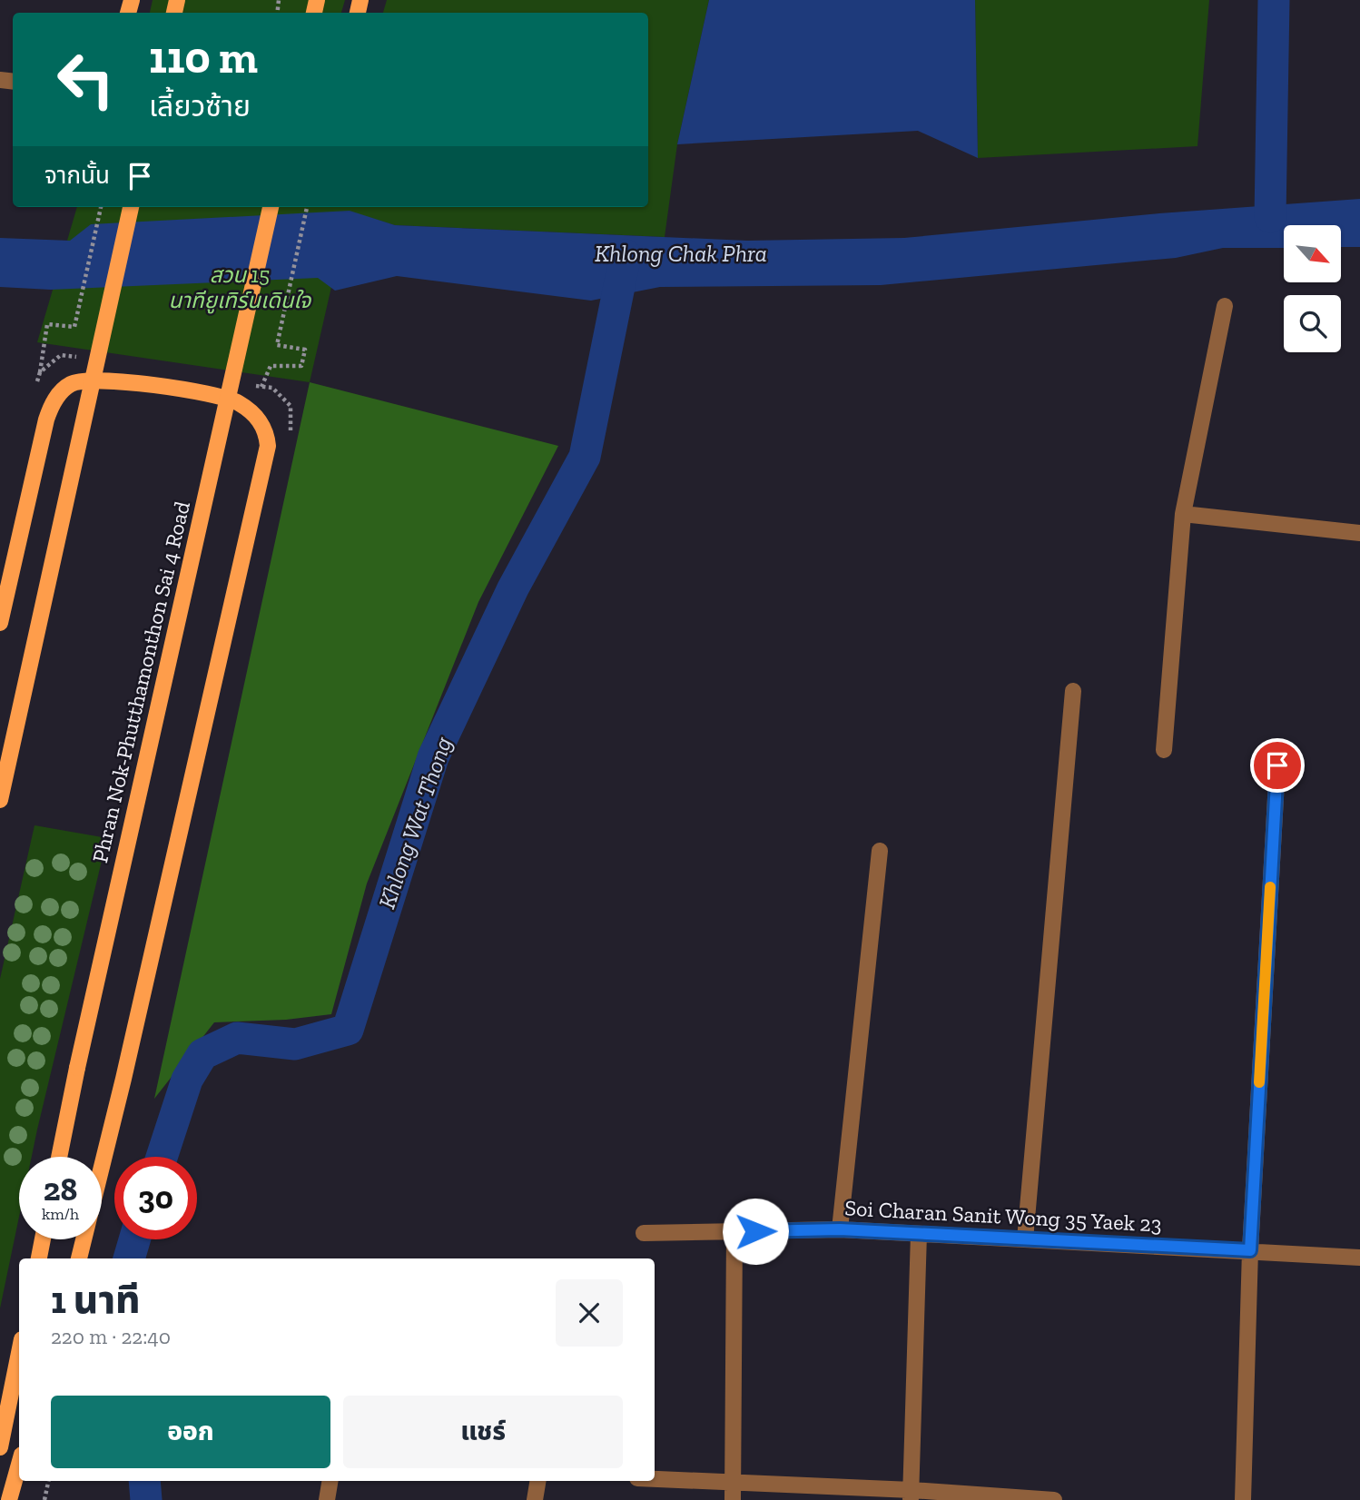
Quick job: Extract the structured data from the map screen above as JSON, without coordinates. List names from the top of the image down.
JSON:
{
  "streets": {
    "main road": ["Phran Nok-Phutthamonthon Sai 4 Road"],
    "street": ["Soi Charan Sanit Wong 35 Yaek 23"]
  },
  "water": ["Khlong Chak Phra", "Khlong Wat Thong"],
  "parks": ["สวน 15 นาทียูเทิร์นเดินใจ"],
  "north": "bottom right",
  "page": {
    "turn": ["110 m", "เลี้ยวซ้าย"],
    "then": "จากนั้น",
    "speed": "28 km/h",
    "limit": "30",
    "heading": ["1 นาที", "220 m · 22:40"],
    "buttons": ["ออก", "แชร์"]
  }
}
